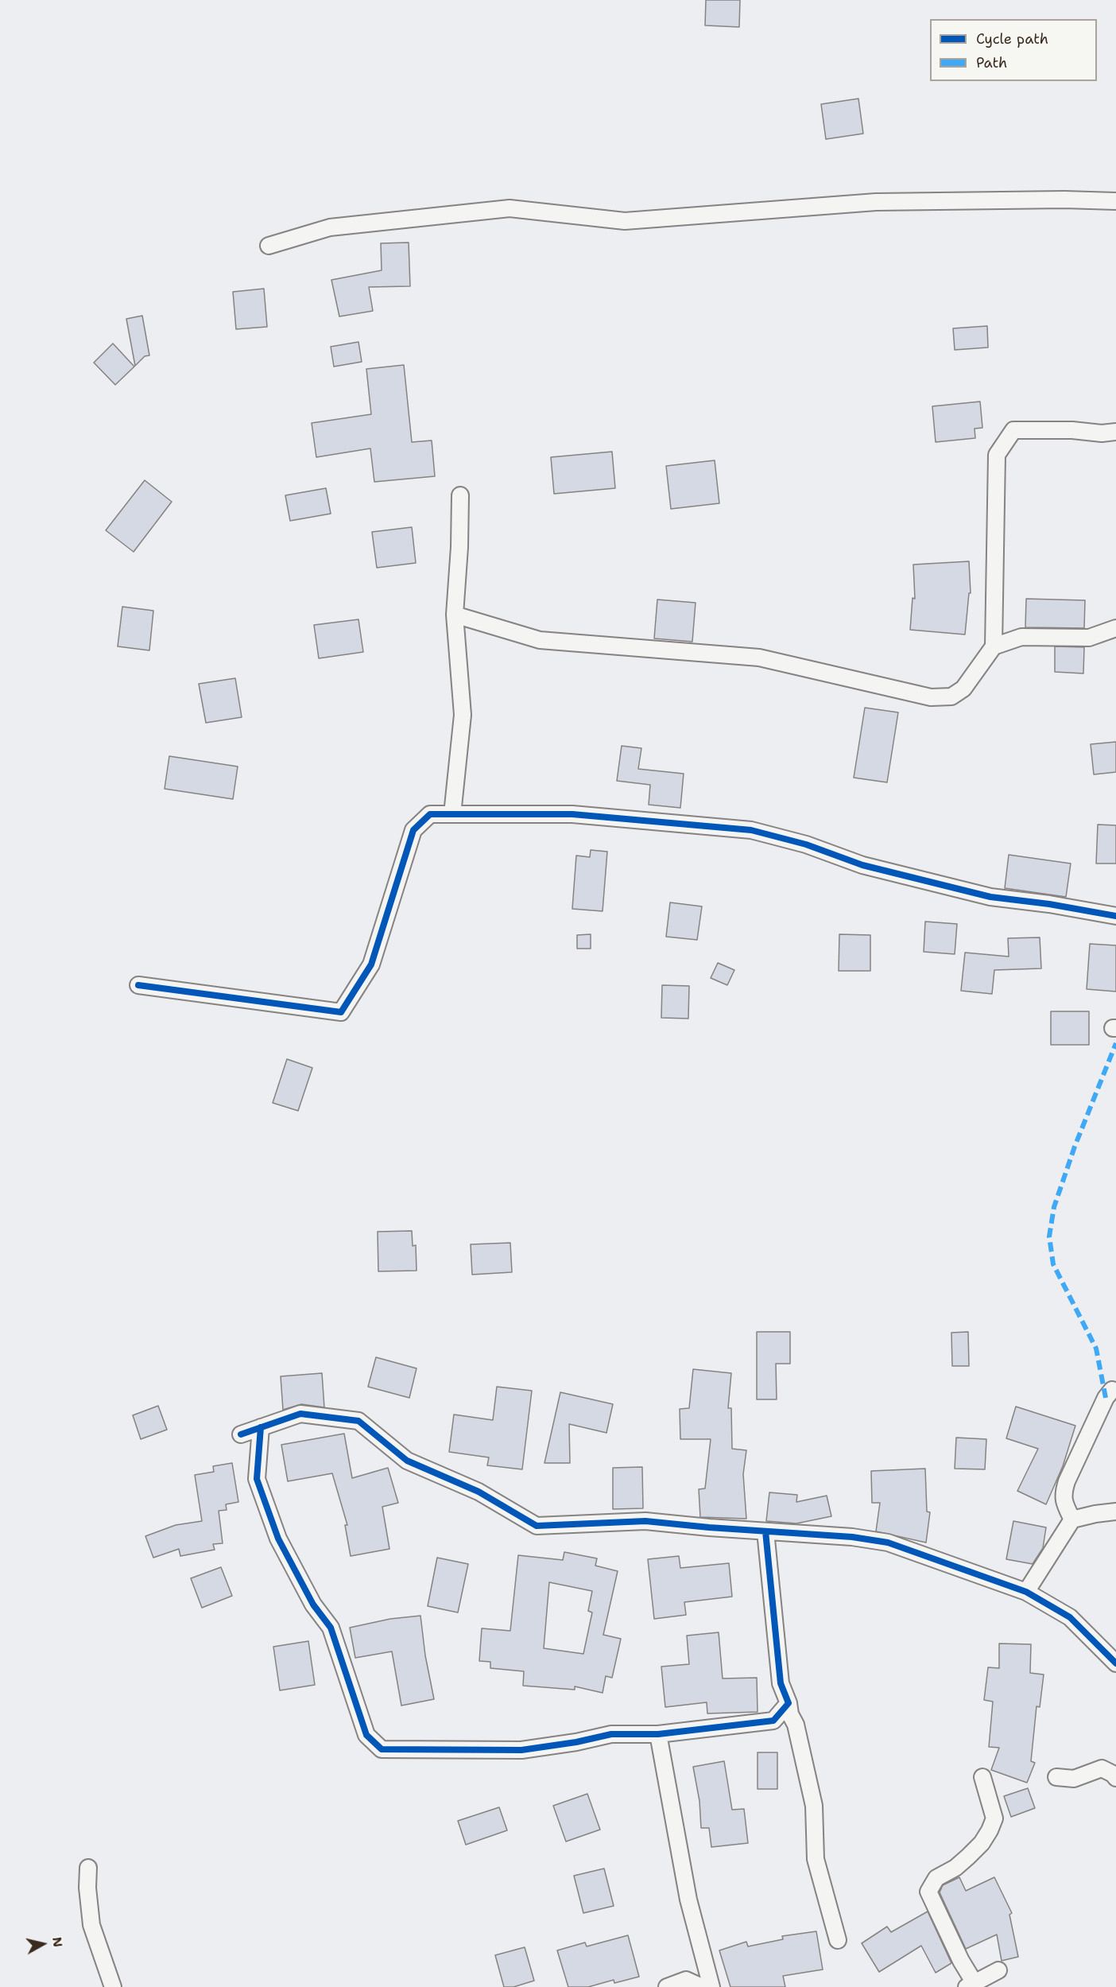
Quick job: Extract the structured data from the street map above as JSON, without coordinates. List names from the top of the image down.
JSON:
{
  "legend": ["Cycle path", "Path"],
  "north": "right"
}
